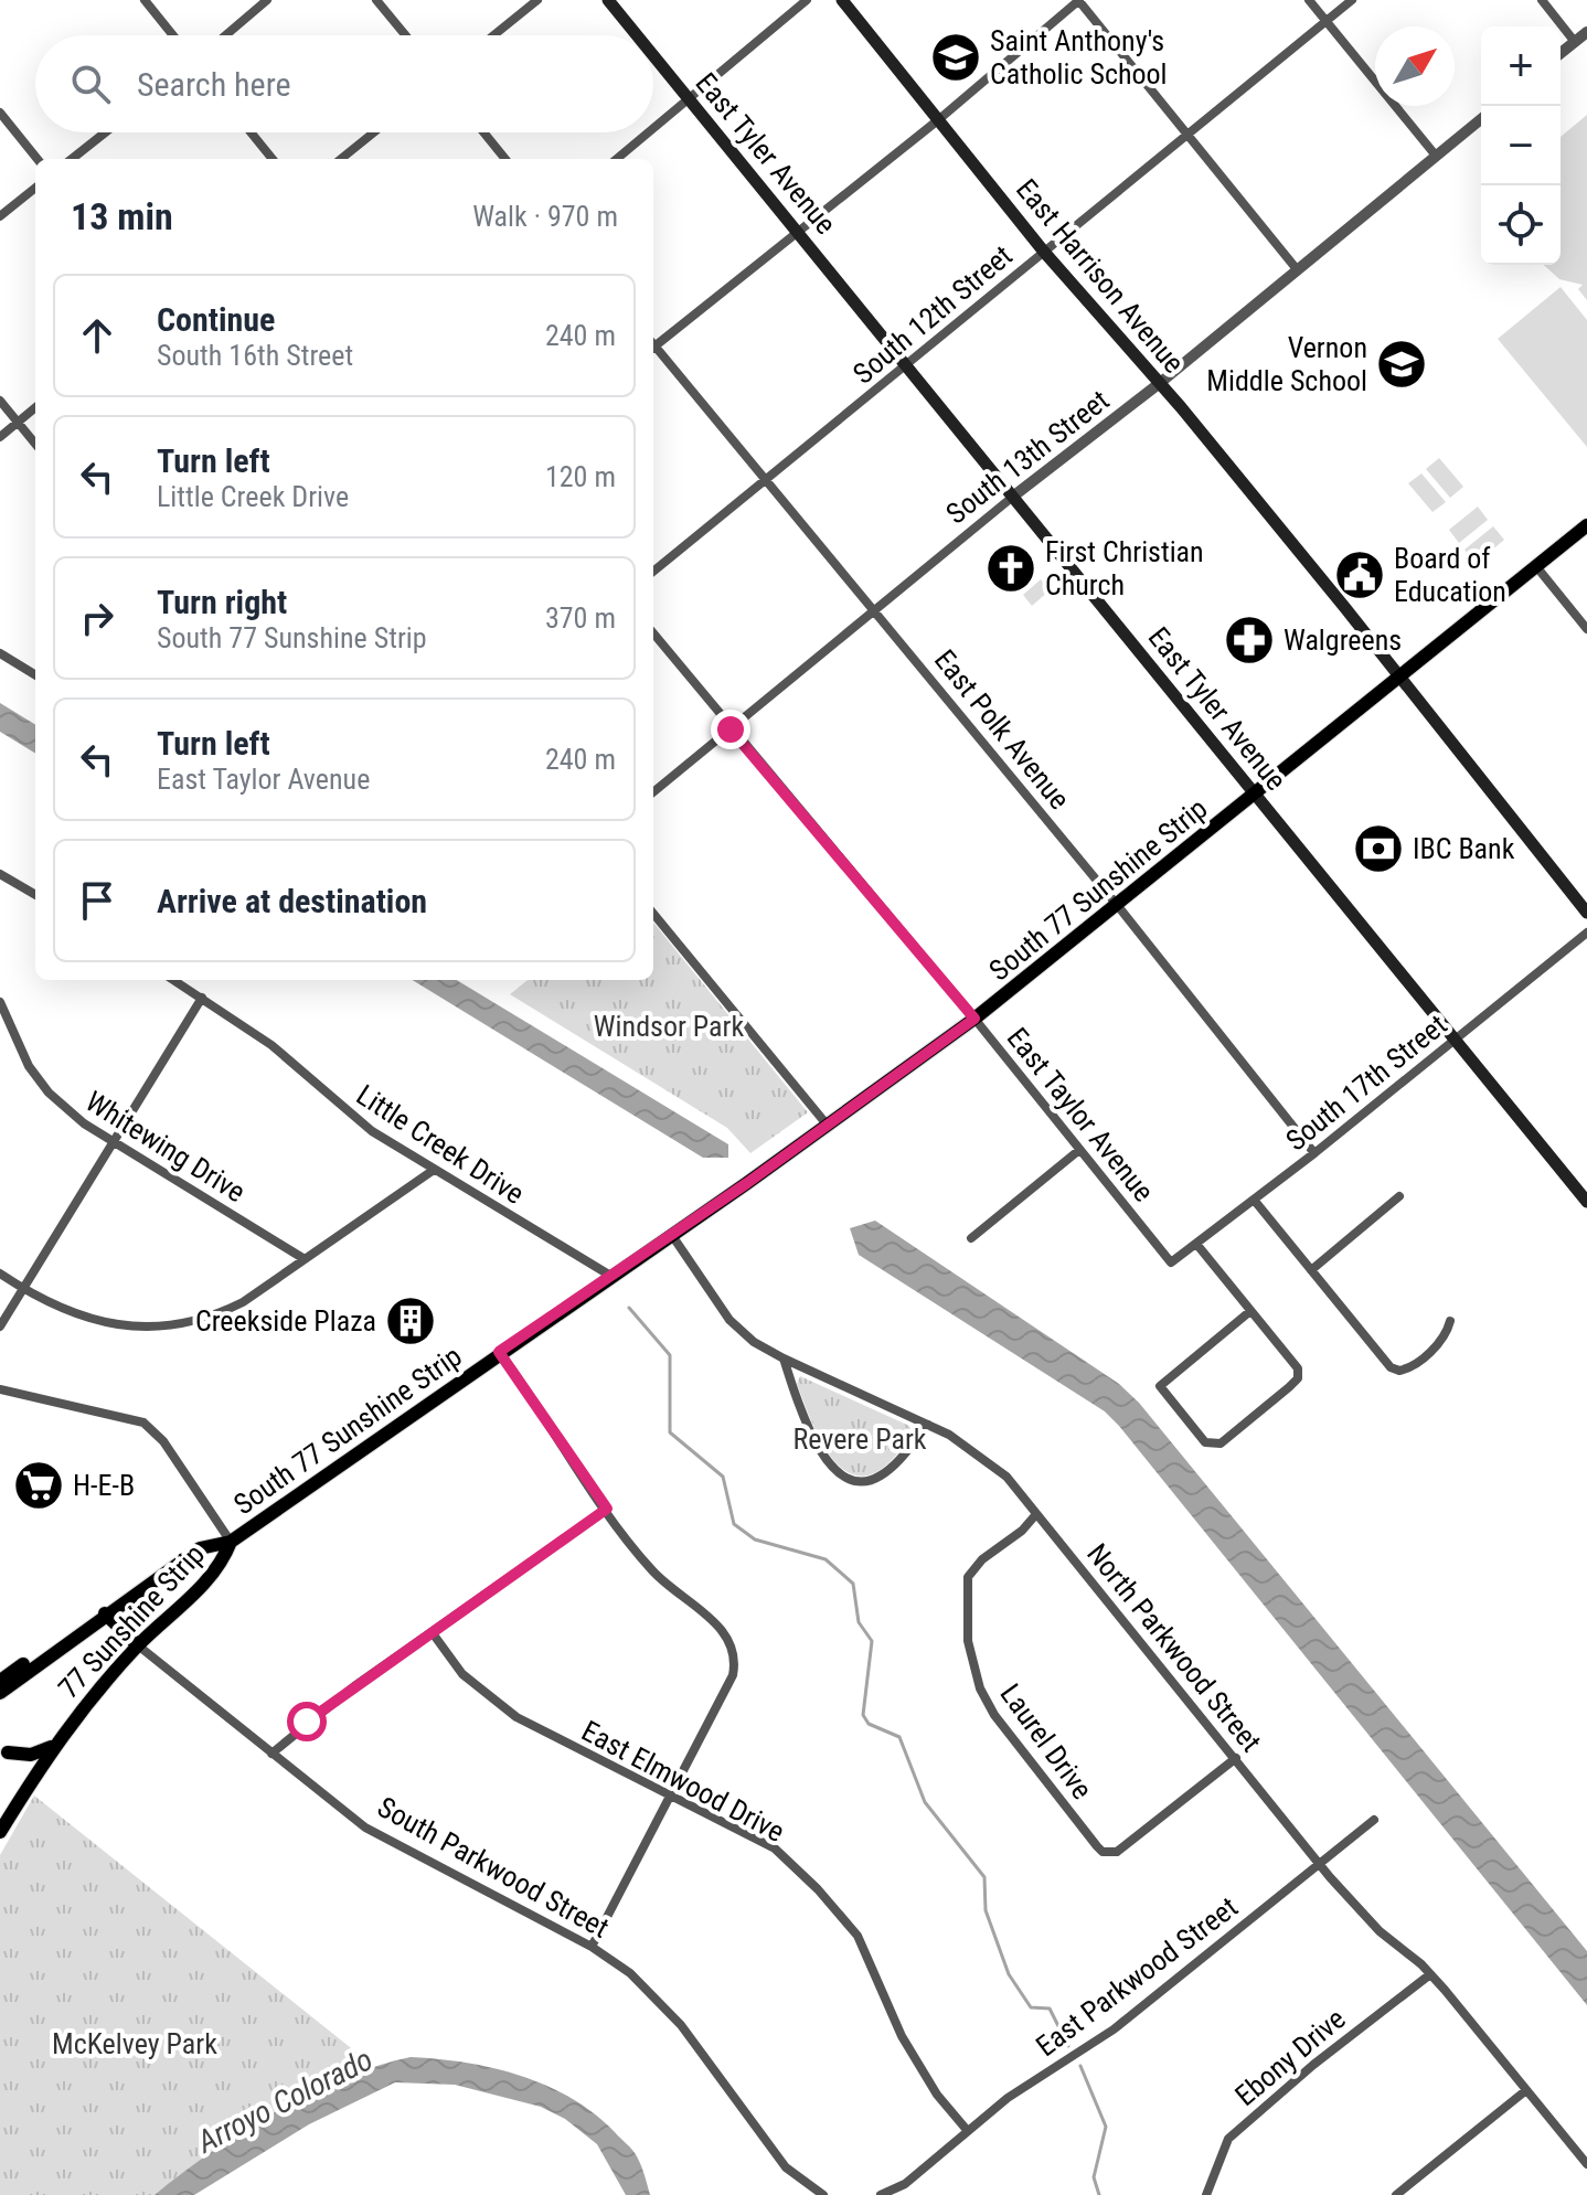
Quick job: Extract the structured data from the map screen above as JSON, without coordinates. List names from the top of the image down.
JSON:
{
  "streets": {
    "main road": [
      "East Tyler Avenue",
      "East Harrison Avenue",
      "South 77 Sunshine Strip",
      "77 Sunshine Strip",
      "South Parkwood Street"
    ],
    "street": [
      "South 12th Street",
      "South 13th Street",
      "East Polk Avenue",
      "South 17th Street",
      "East Taylor Avenue",
      "Little Creek Drive",
      "Whitewing Drive",
      "North Parkwood Street",
      "Laurel Drive",
      "East Elmwood Drive",
      "East Parkwood Street",
      "Ebony Drive"
    ]
  },
  "crossings": [
    ["East Tyler Avenue", "South 12th Street"],
    ["East Tyler Avenue", "South 13th Street"],
    ["East Tyler Avenue", "South 77 Sunshine Strip"],
    ["East Tyler Avenue", "South 17th Street"],
    ["East Harrison Avenue", "South 12th Street"],
    ["East Harrison Avenue", "South 13th Street"],
    ["East Harrison Avenue", "South 77 Sunshine Strip"],
    ["South 12th Street", "East Polk Avenue"],
    ["South 13th Street", "East Polk Avenue"],
    ["South 13th Street", "East Taylor Avenue"],
    ["East Polk Avenue", "South 77 Sunshine Strip"],
    ["East Polk Avenue", "South 17th Street"],
    ["South 77 Sunshine Strip", "East Taylor Avenue"],
    ["South 77 Sunshine Strip", "Little Creek Drive"],
    ["South 77 Sunshine Strip", "77 Sunshine Strip"],
    ["South 77 Sunshine Strip", "North Parkwood Street"],
    ["South 17th Street", "East Taylor Avenue"],
    ["77 Sunshine Strip", "South Parkwood Street"],
    ["North Parkwood Street", "Laurel Drive"],
    ["North Parkwood Street", "East Parkwood Street"],
    ["North Parkwood Street", "Ebony Drive"],
    ["East Elmwood Drive", "East Parkwood Street"]
  ],
  "water": ["Arroyo Colorado"],
  "parks": ["Windsor Park", "Revere Park", "McKelvey Park"],
  "places": {
    "school or university": ["Saint Anthony's Catholic School", "Vernon Middle School"],
    "church": ["First Christian Church"],
    "public building": ["Board of Education"],
    "pharmacy": ["Walgreens"],
    "bank": ["IBC Bank"],
    "building": ["Creekside Plaza"],
    "supermarket": ["H-E-B"]
  },
  "north": "top right",
  "page": {
    "map_buttons": ["+", "−"],
    "search": "Search here",
    "heading": ["13 min", "Walk · 970 m"],
    "list": [
      ["Continue", "South 16th Street", "240 m"],
      ["Turn left", "Little Creek Drive", "120 m"],
      ["Turn right", "South 77 Sunshine Strip", "370 m"],
      ["Turn left", "East Taylor Avenue", "240 m"],
      "Arrive at destination"
    ]
  }
}
